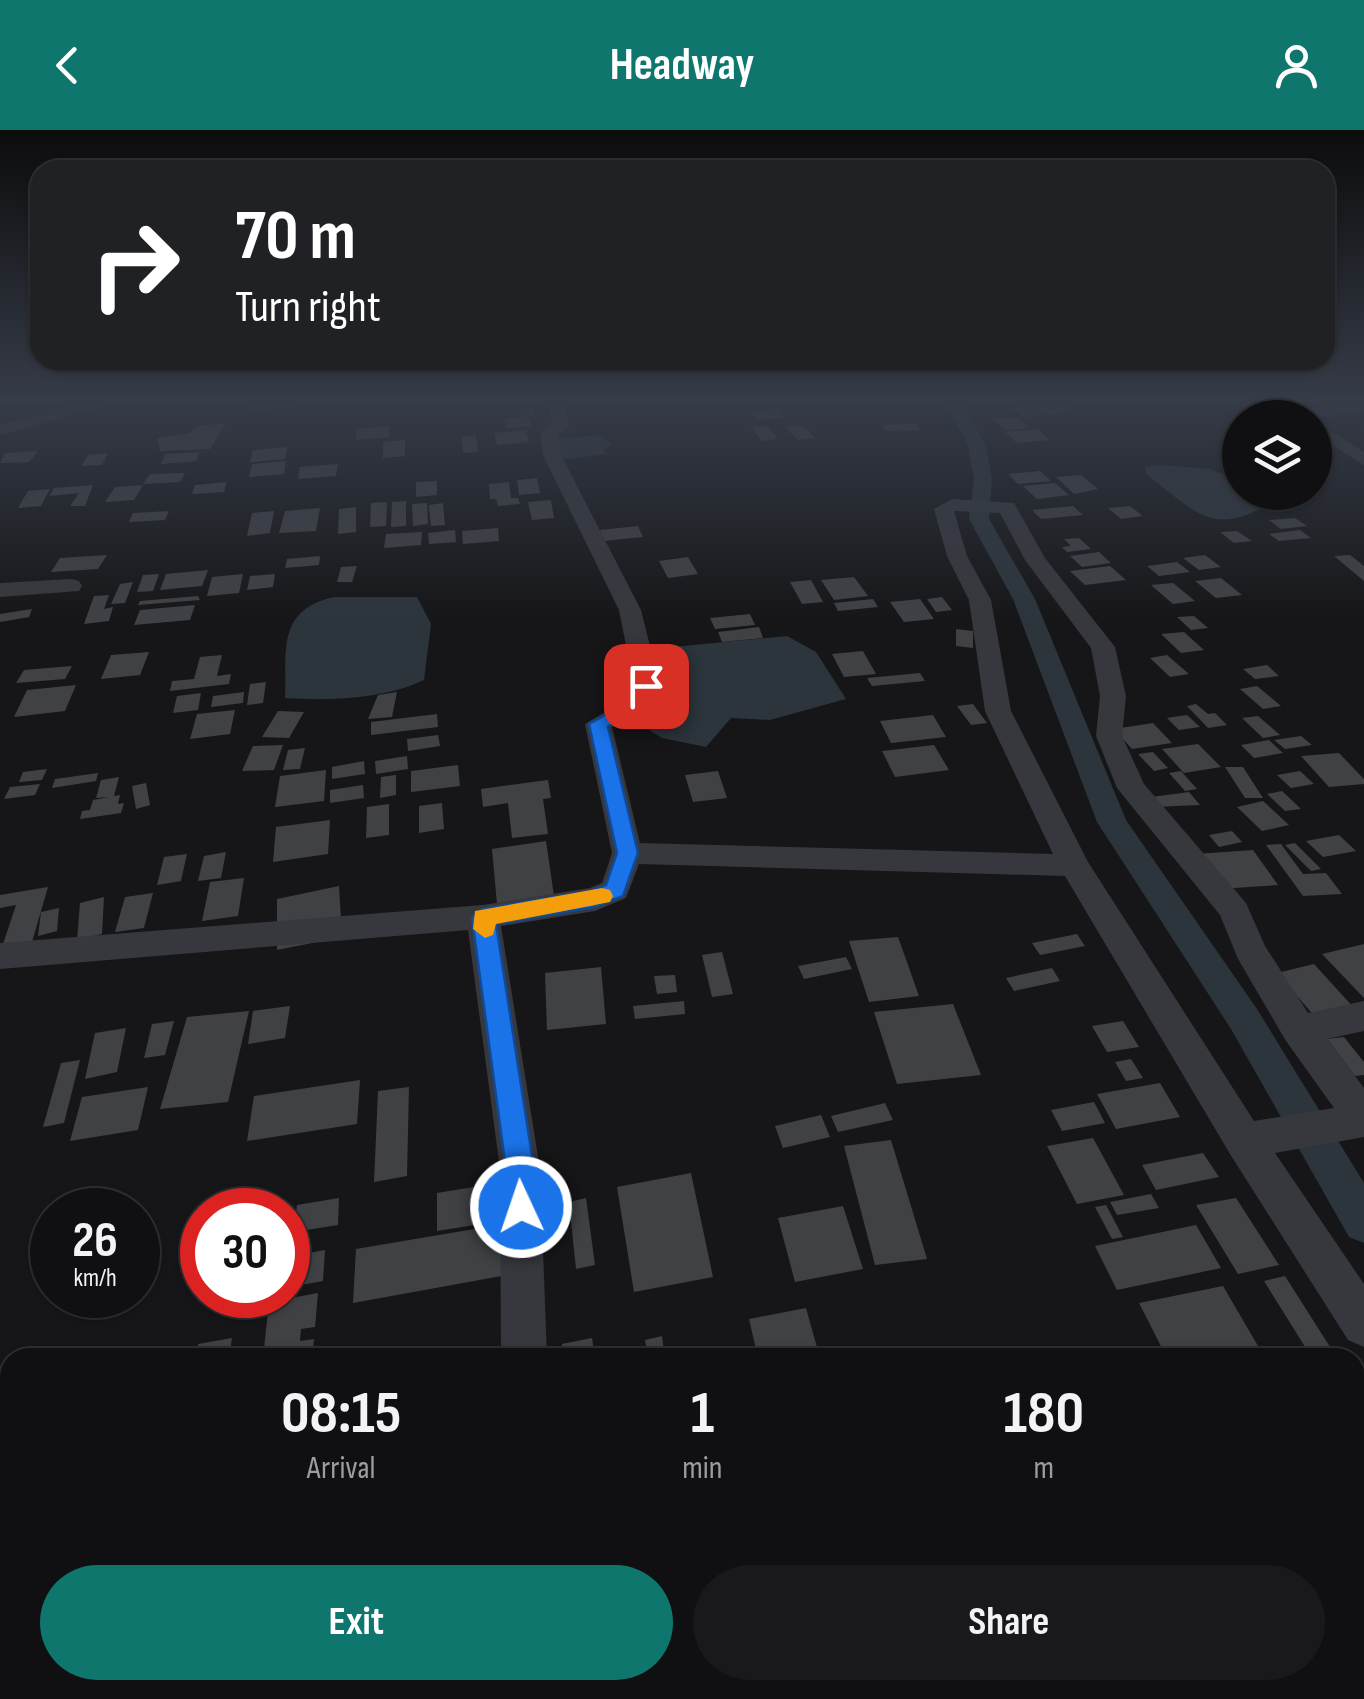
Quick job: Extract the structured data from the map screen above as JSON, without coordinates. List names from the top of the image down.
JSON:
{
  "page": {
    "header": "Headway",
    "turn": ["70 m", "Turn right"],
    "speed": "26 km/h",
    "limit": "30",
    "eta": [
      "08:15",
      "Arrival",
      "1",
      "min",
      "180",
      "m"
    ],
    "buttons": ["Exit", "Share"]
  }
}
